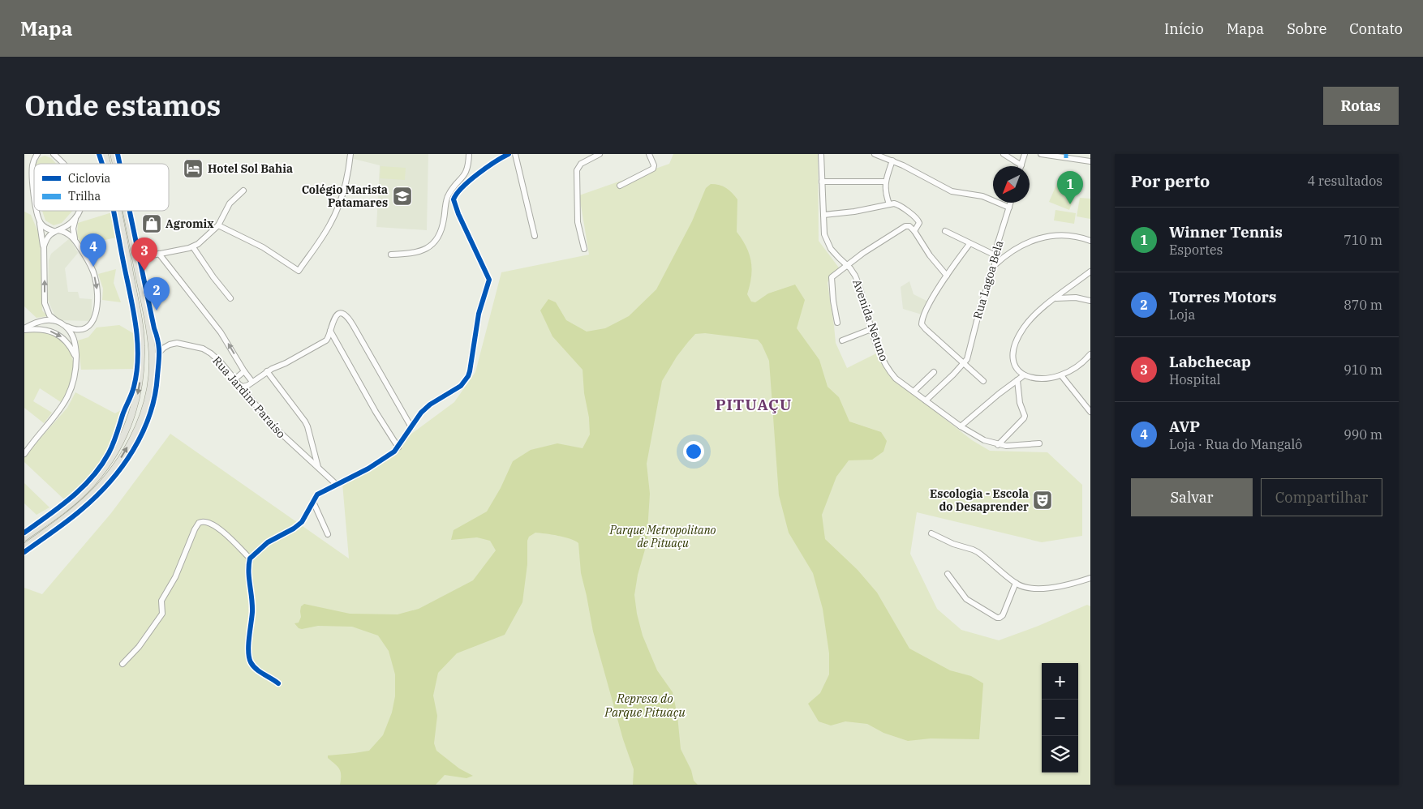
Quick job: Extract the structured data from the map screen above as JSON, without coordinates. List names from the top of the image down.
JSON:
{
  "streets": {
    "street": ["Rua Lagoa Bela", "Avenida Netuno", "Rua Jardim Paraíso"]
  },
  "districts": ["PITUAÇU"],
  "water": ["Represa do Parque Pituaçu"],
  "parks": ["Parque Metropolitano de Pituaçu"],
  "places": {
    "hotel": ["Hotel Sol Bahia"],
    "school or university": ["Colégio Marista Patamares"],
    "shop": ["Agromix"],
    "theatre": ["Escologia - Escola do Desaprender"]
  },
  "legend": ["Ciclovia", "Trilha"],
  "north": "bottom left",
  "page": {
    "header": "Mapa",
    "nav": [
      "Início",
      "Mapa",
      "Sobre",
      "Contato"
    ],
    "title": "Onde estamos",
    "buttons": [
      "Rotas",
      ["Salvar", "Compartilhar"]
    ],
    "heading": ["Por perto", "4 resultados"],
    "pins": [
      "1",
      "4",
      "3",
      "2"
    ],
    "list": [
      {
        "mark": "1",
        "name": "Winner Tennis",
        "note": "Esportes",
        "value": "710 m"
      },
      {
        "mark": "2",
        "name": "Torres Motors",
        "note": "Loja",
        "value": "870 m"
      },
      {
        "mark": "3",
        "name": "Labchecap",
        "note": "Hospital",
        "value": "910 m"
      },
      {
        "mark": "4",
        "name": "AVP",
        "note": "Loja · Rua do Mangalô",
        "value": "990 m"
      }
    ],
    "map_buttons": ["+", "−"]
  }
}
